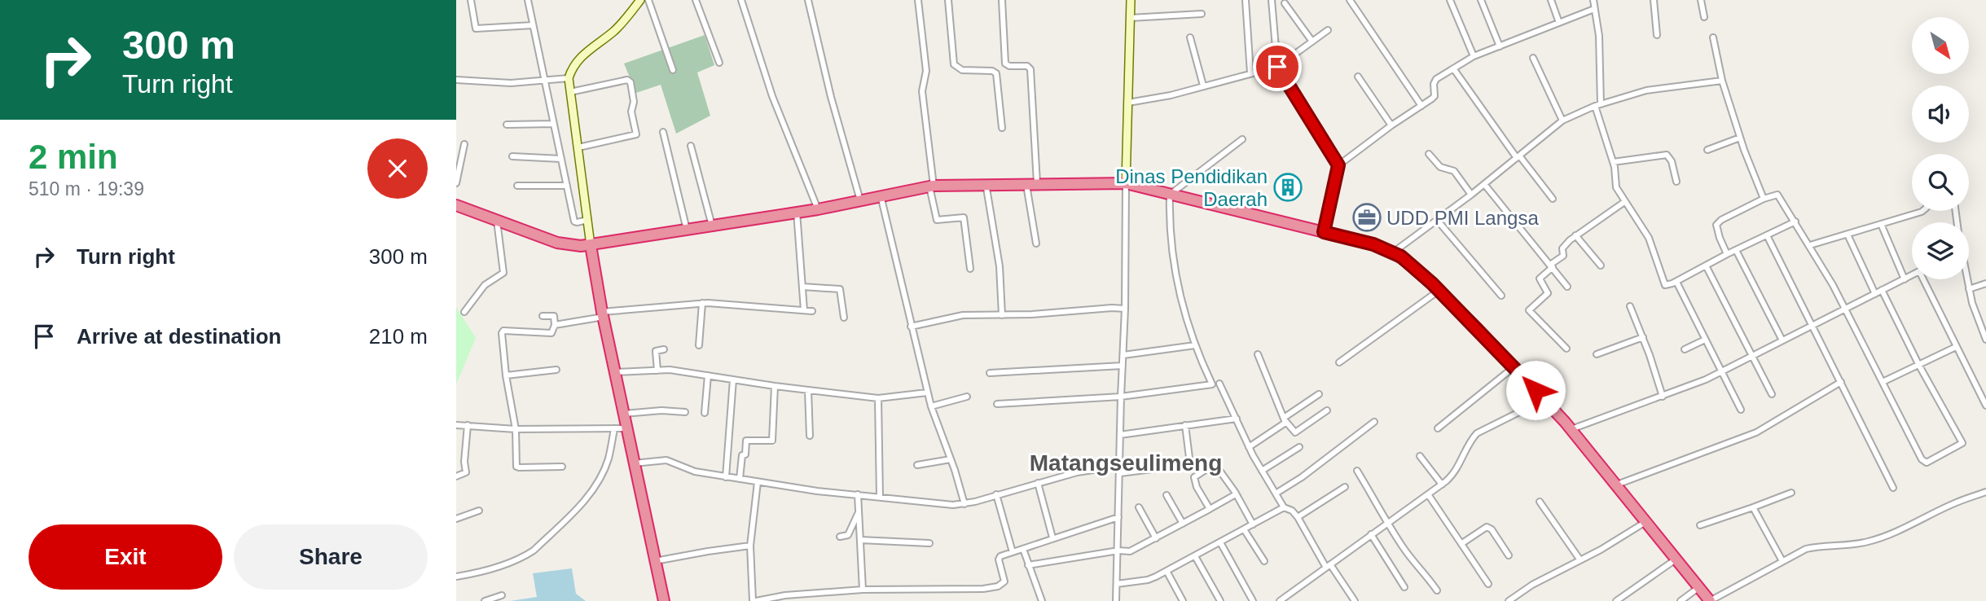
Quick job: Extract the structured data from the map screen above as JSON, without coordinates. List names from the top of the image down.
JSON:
{
  "districts": ["Matangseulimeng"],
  "places": {
    "building": ["Dinas Pendidikan Daerah"],
    "office": ["UDD PMI Langsa"]
  },
  "north": "bottom right",
  "page": {
    "turn": ["300 m", "Turn right"],
    "heading": ["2 min", "510 m · 19:39"],
    "list": [
      {
        "name": "Turn right",
        "value": "300 m"
      },
      {
        "name": "Arrive at destination",
        "value": "210 m"
      }
    ],
    "buttons": ["Exit", "Share"]
  }
}
